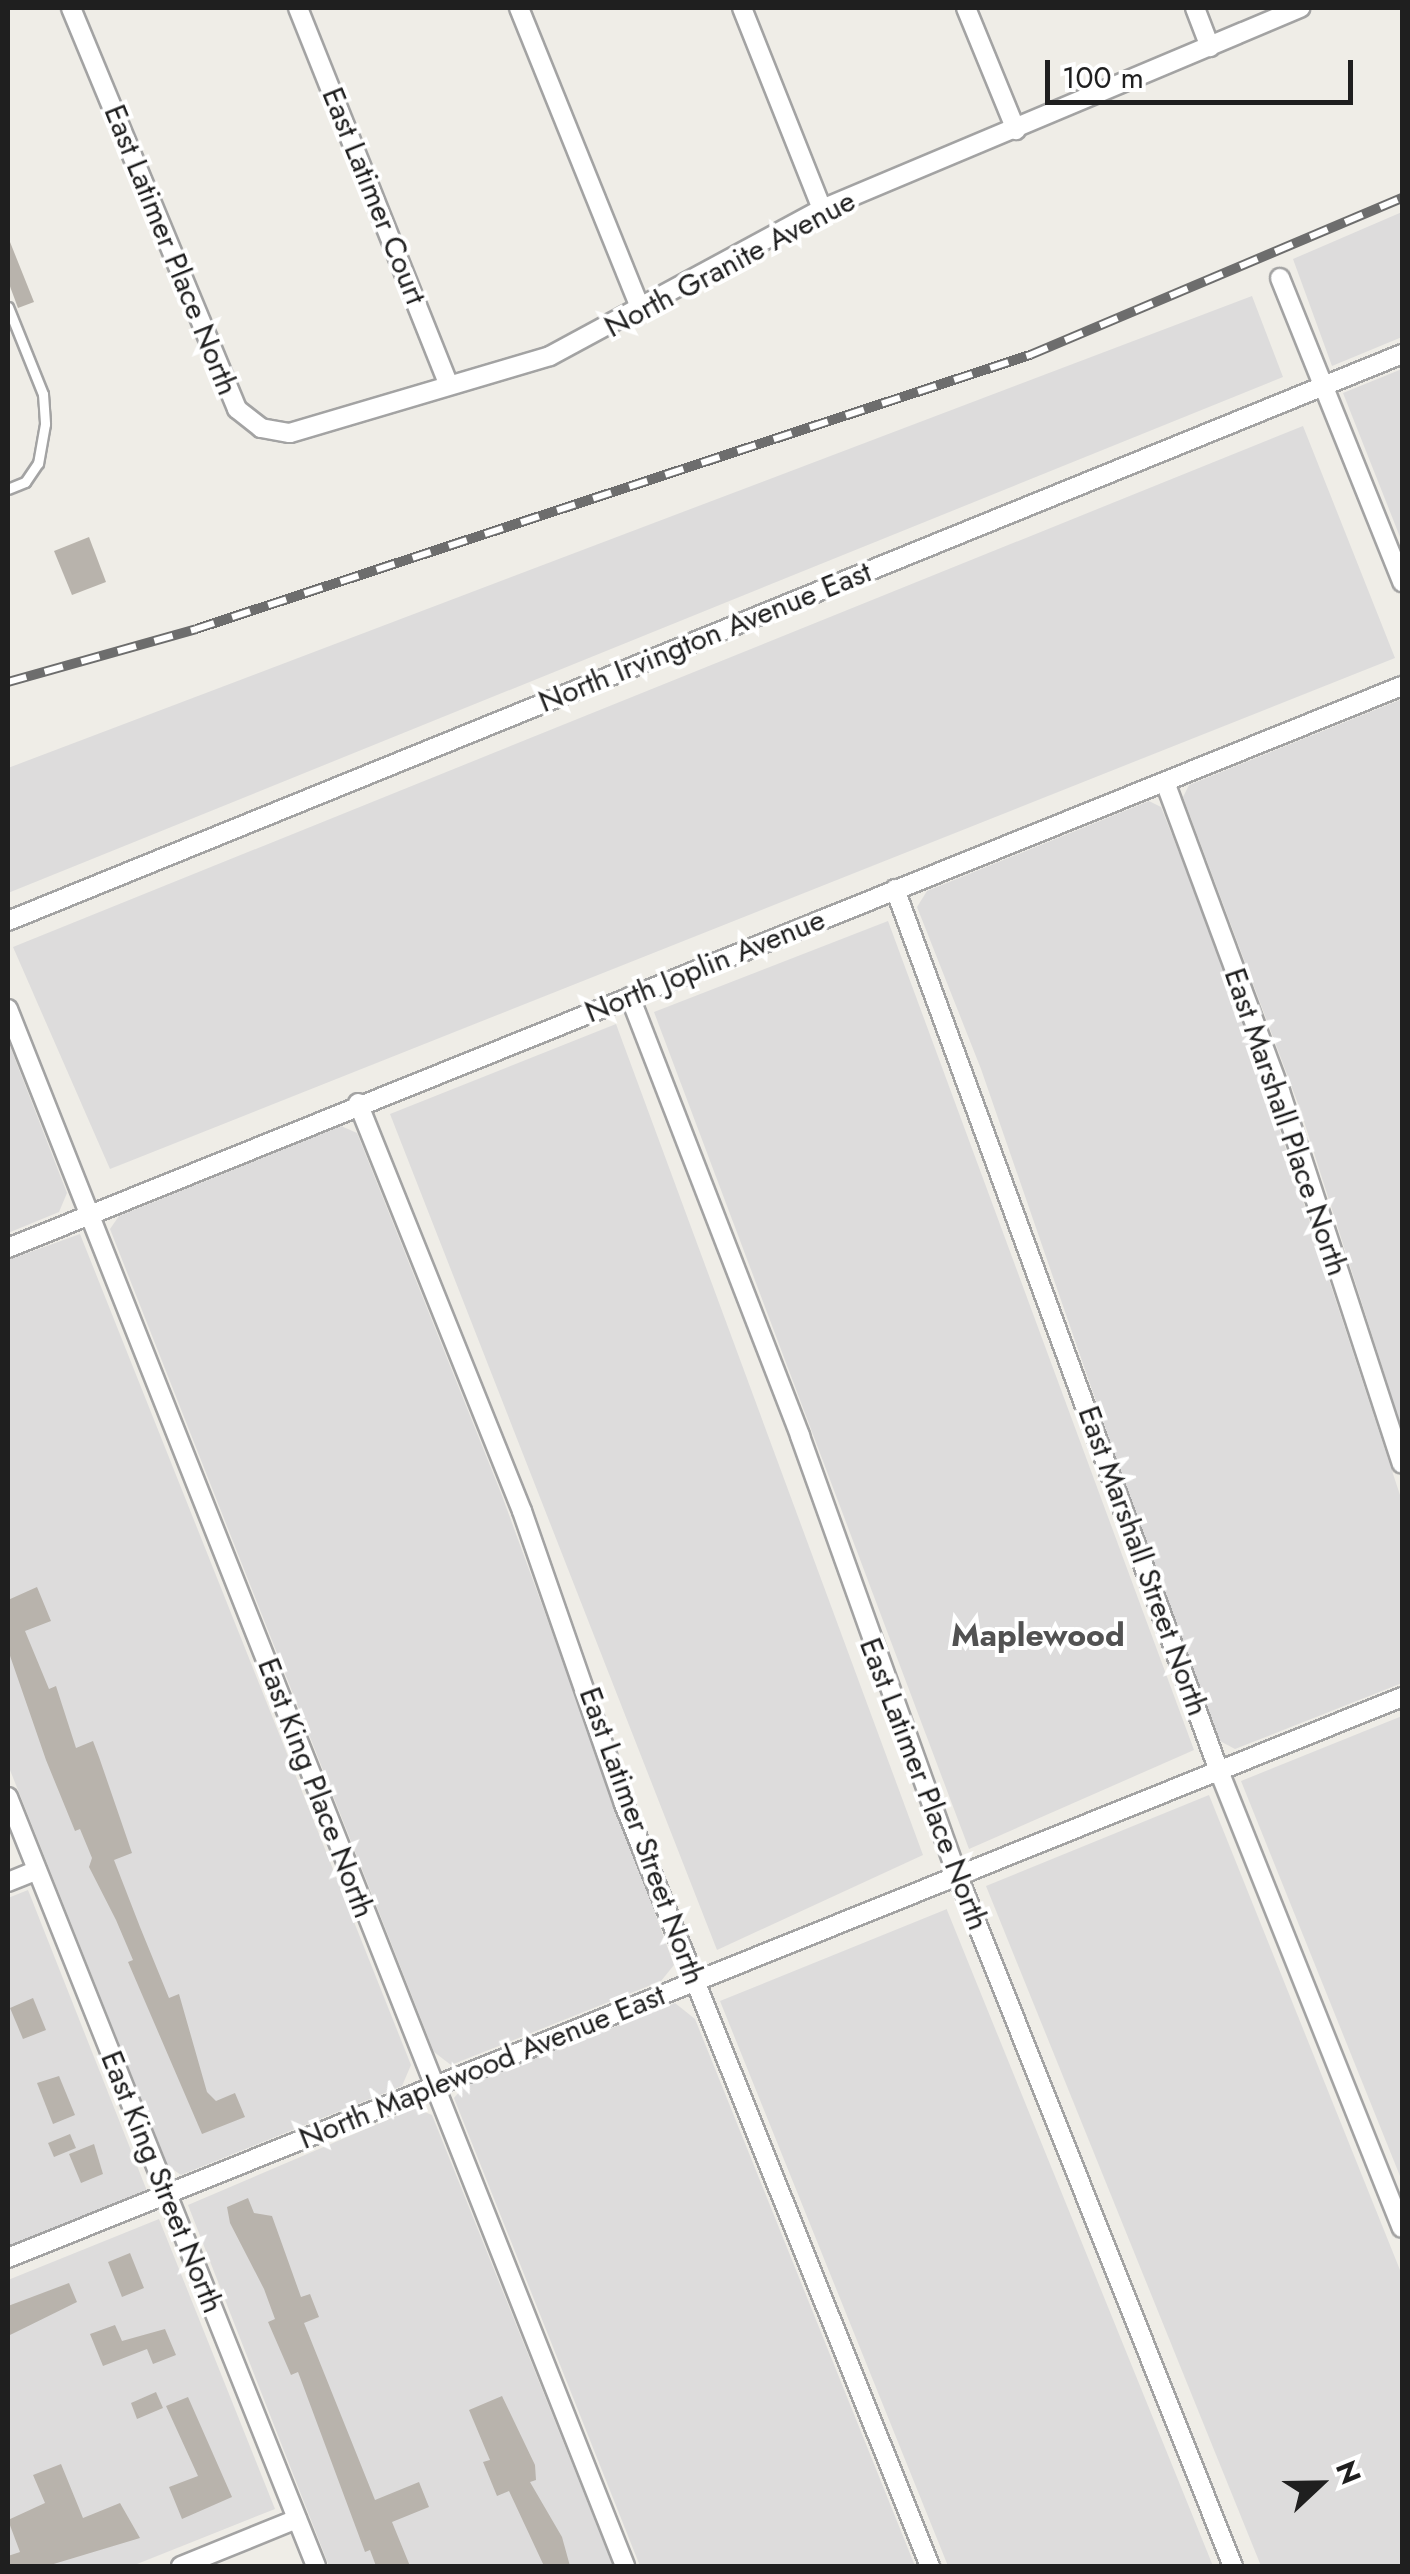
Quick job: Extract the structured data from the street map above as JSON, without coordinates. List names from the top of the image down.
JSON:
{
  "streets": {
    "street": [
      "East Latimer Court",
      "East Latimer Place North",
      "North Granite Avenue",
      "North Irvington Avenue East",
      "North Joplin Avenue",
      "East Marshall Place North",
      "East Marshall Street North",
      "East King Place North",
      "East Latimer Street North",
      "North Maplewood Avenue East",
      "East King Street North"
    ]
  },
  "crossings": [
    ["East Latimer Court", "North Granite Avenue"],
    ["East Latimer Place North", "North Granite Avenue"],
    ["East Latimer Place North", "North Joplin Avenue"],
    ["East Latimer Place North", "North Maplewood Avenue East"],
    ["North Joplin Avenue", "East Marshall Place North"],
    ["North Joplin Avenue", "East Marshall Street North"],
    ["North Joplin Avenue", "East King Place North"],
    ["North Joplin Avenue", "East Latimer Street North"],
    ["East Marshall Street North", "North Maplewood Avenue East"],
    ["East King Place North", "North Maplewood Avenue East"],
    ["East Latimer Street North", "North Maplewood Avenue East"],
    ["North Maplewood Avenue East", "East King Street North"]
  ],
  "districts": ["Maplewood"],
  "scale_bar": "100 m",
  "north": "right"
}
